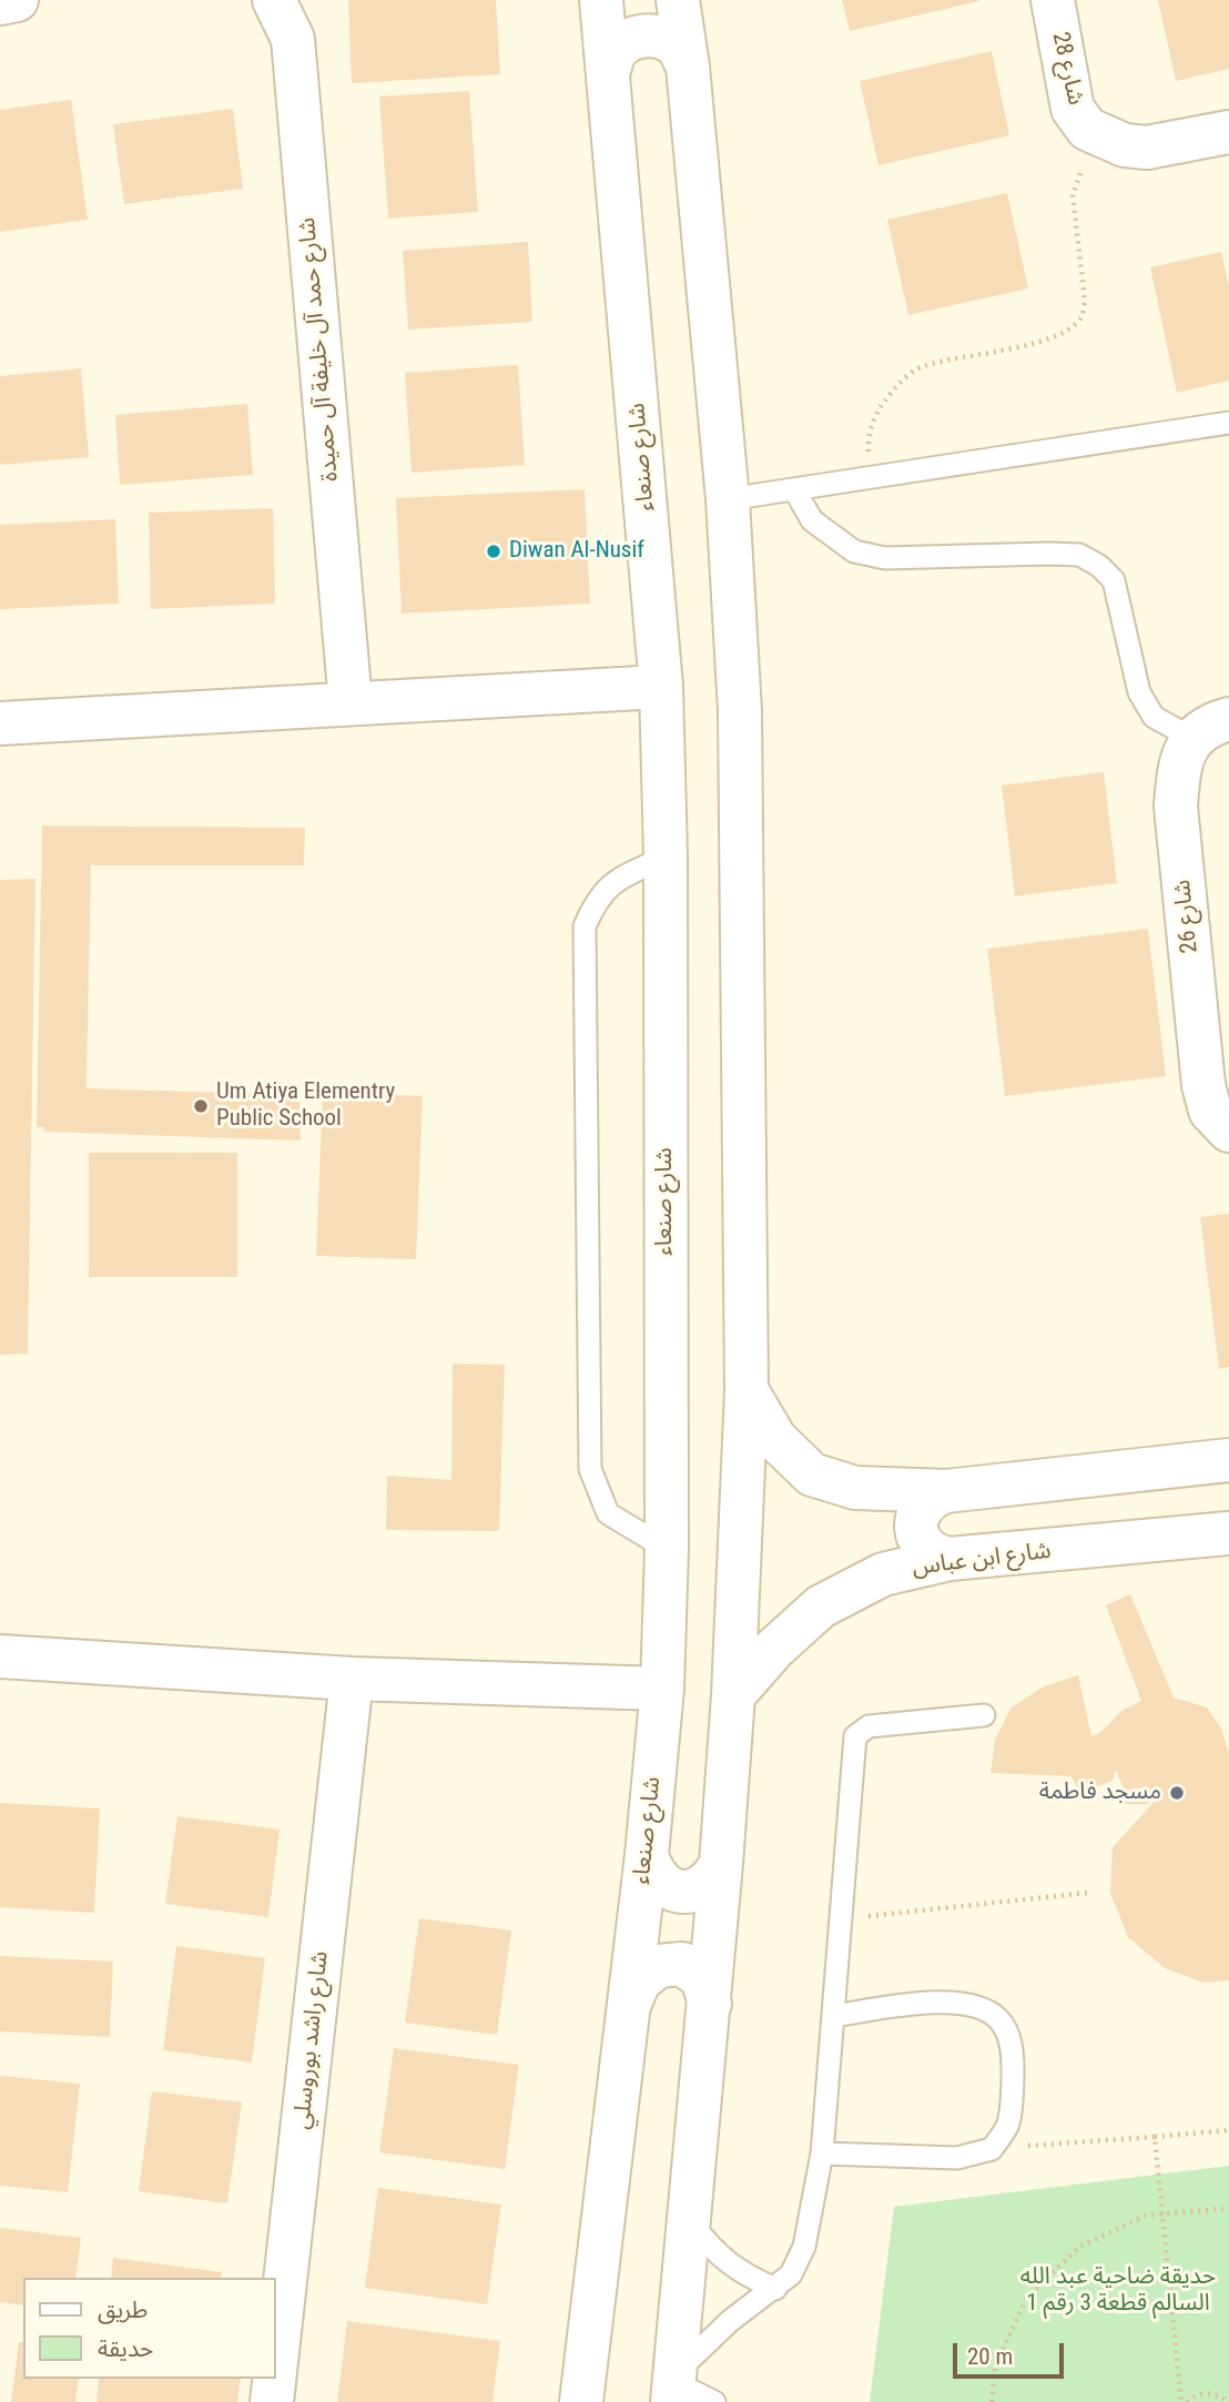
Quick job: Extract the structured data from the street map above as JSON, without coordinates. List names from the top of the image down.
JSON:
{
  "streets": {
    "main road": [
      "شارع 28",
      "شارع حمد آل خليفة آل حميدة",
      "شارع صنعاء",
      "شارع 26",
      "شارع ابن عباس",
      "شارع راشد بوروسلي"
    ]
  },
  "parks": ["حديقة ضاحية عبد الله السالم قطعة 3 رقم 1"],
  "places": ["Diwan Al-Nusif", "Um Atiya Elementry Public School", "مسجد فاطمة"],
  "legend": ["طريق", "حديقة"],
  "scale_bar": "20 m"
}
